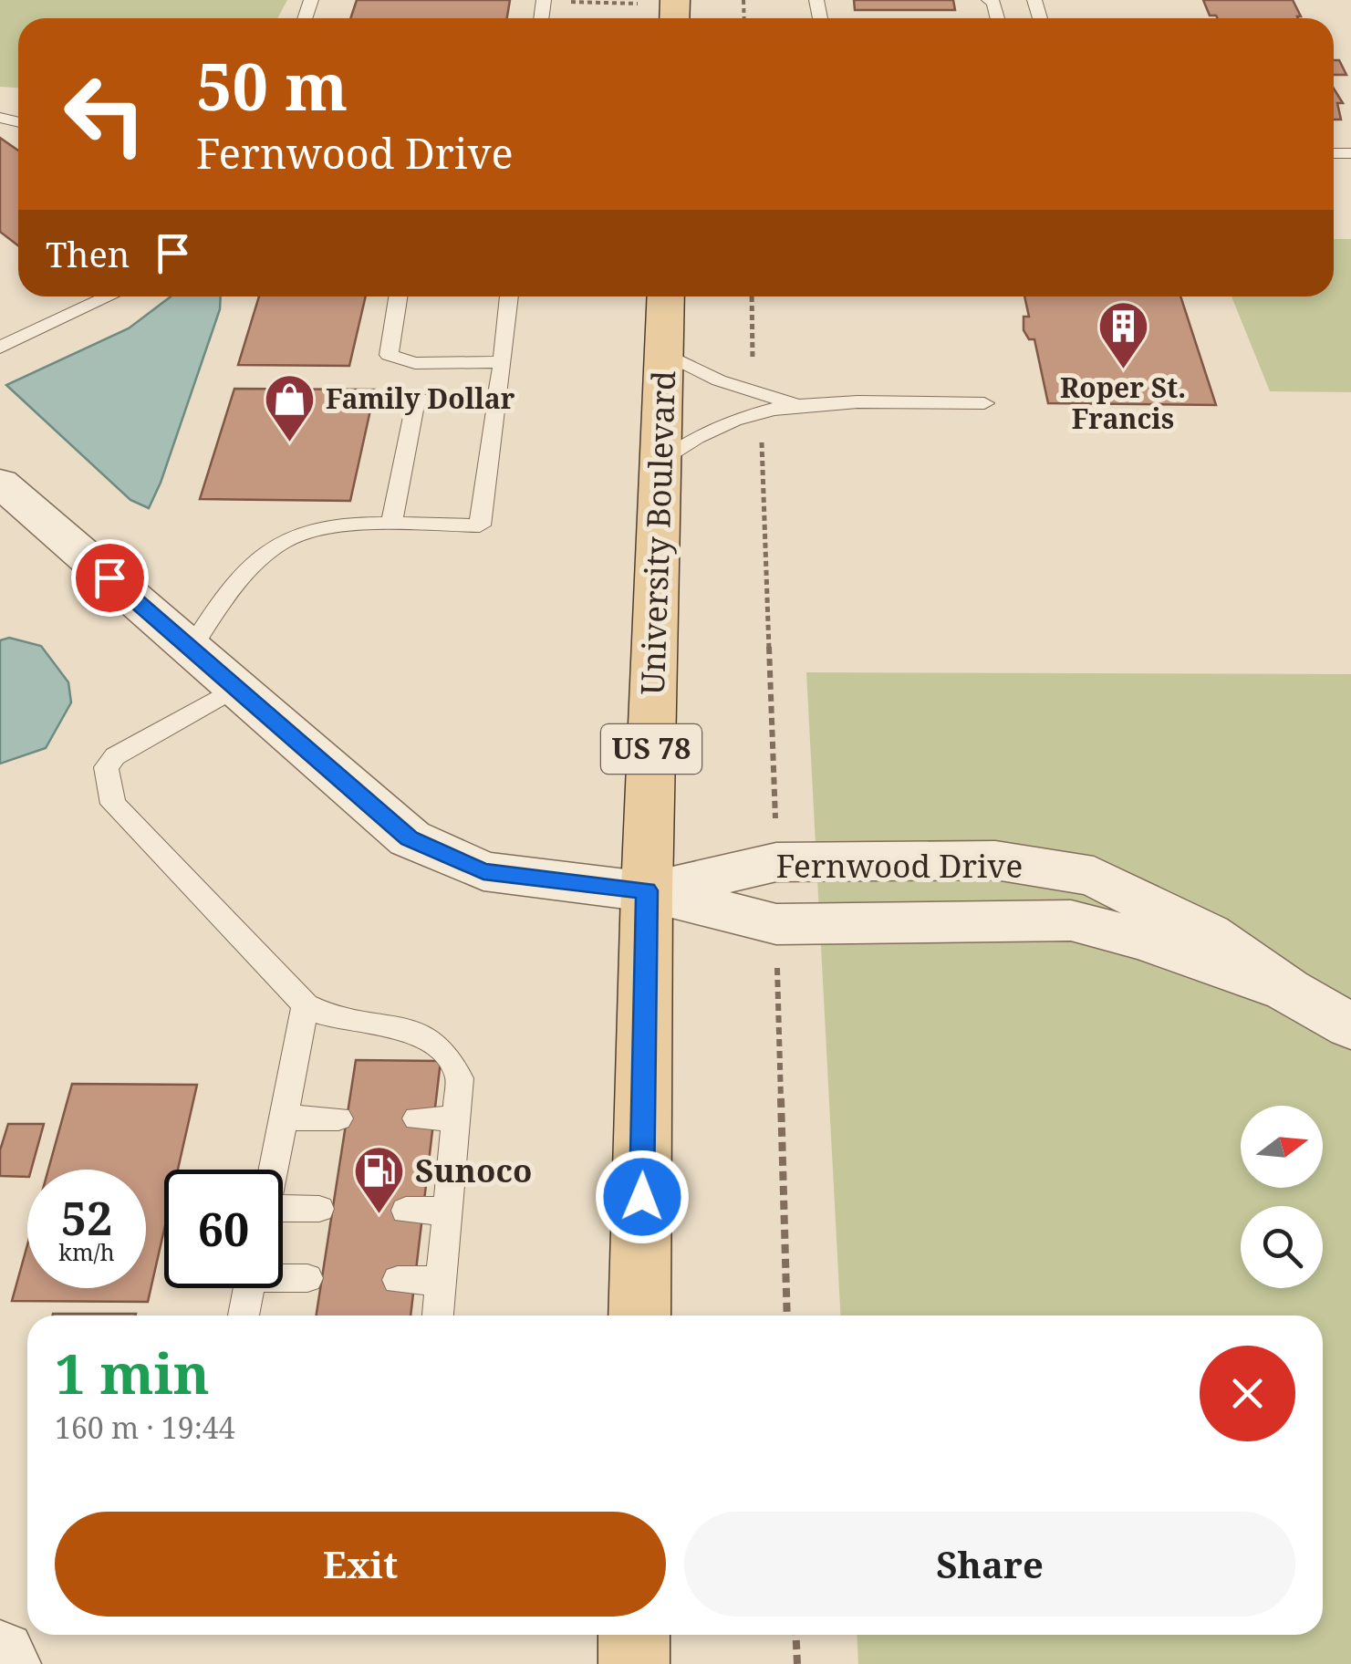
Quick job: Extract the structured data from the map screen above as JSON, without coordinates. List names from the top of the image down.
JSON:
{
  "streets": {
    "main road": ["University Boulevard", "US 78"],
    "street": ["Fernwood Drive"]
  },
  "crossings": [
    ["University Boulevard", "Fernwood Drive"]
  ],
  "places": {
    "building": ["Roper St. Francis"],
    "shop": ["Family Dollar"],
    "fuel station": ["Sunoco"]
  },
  "north": "right",
  "page": {
    "turn": ["50 m", "Fernwood Drive"],
    "then": "Then",
    "speed": "52 km/h",
    "limit": "60",
    "heading": ["1 min", "160 m · 19:44"],
    "buttons": ["Exit", "Share"]
  }
}
